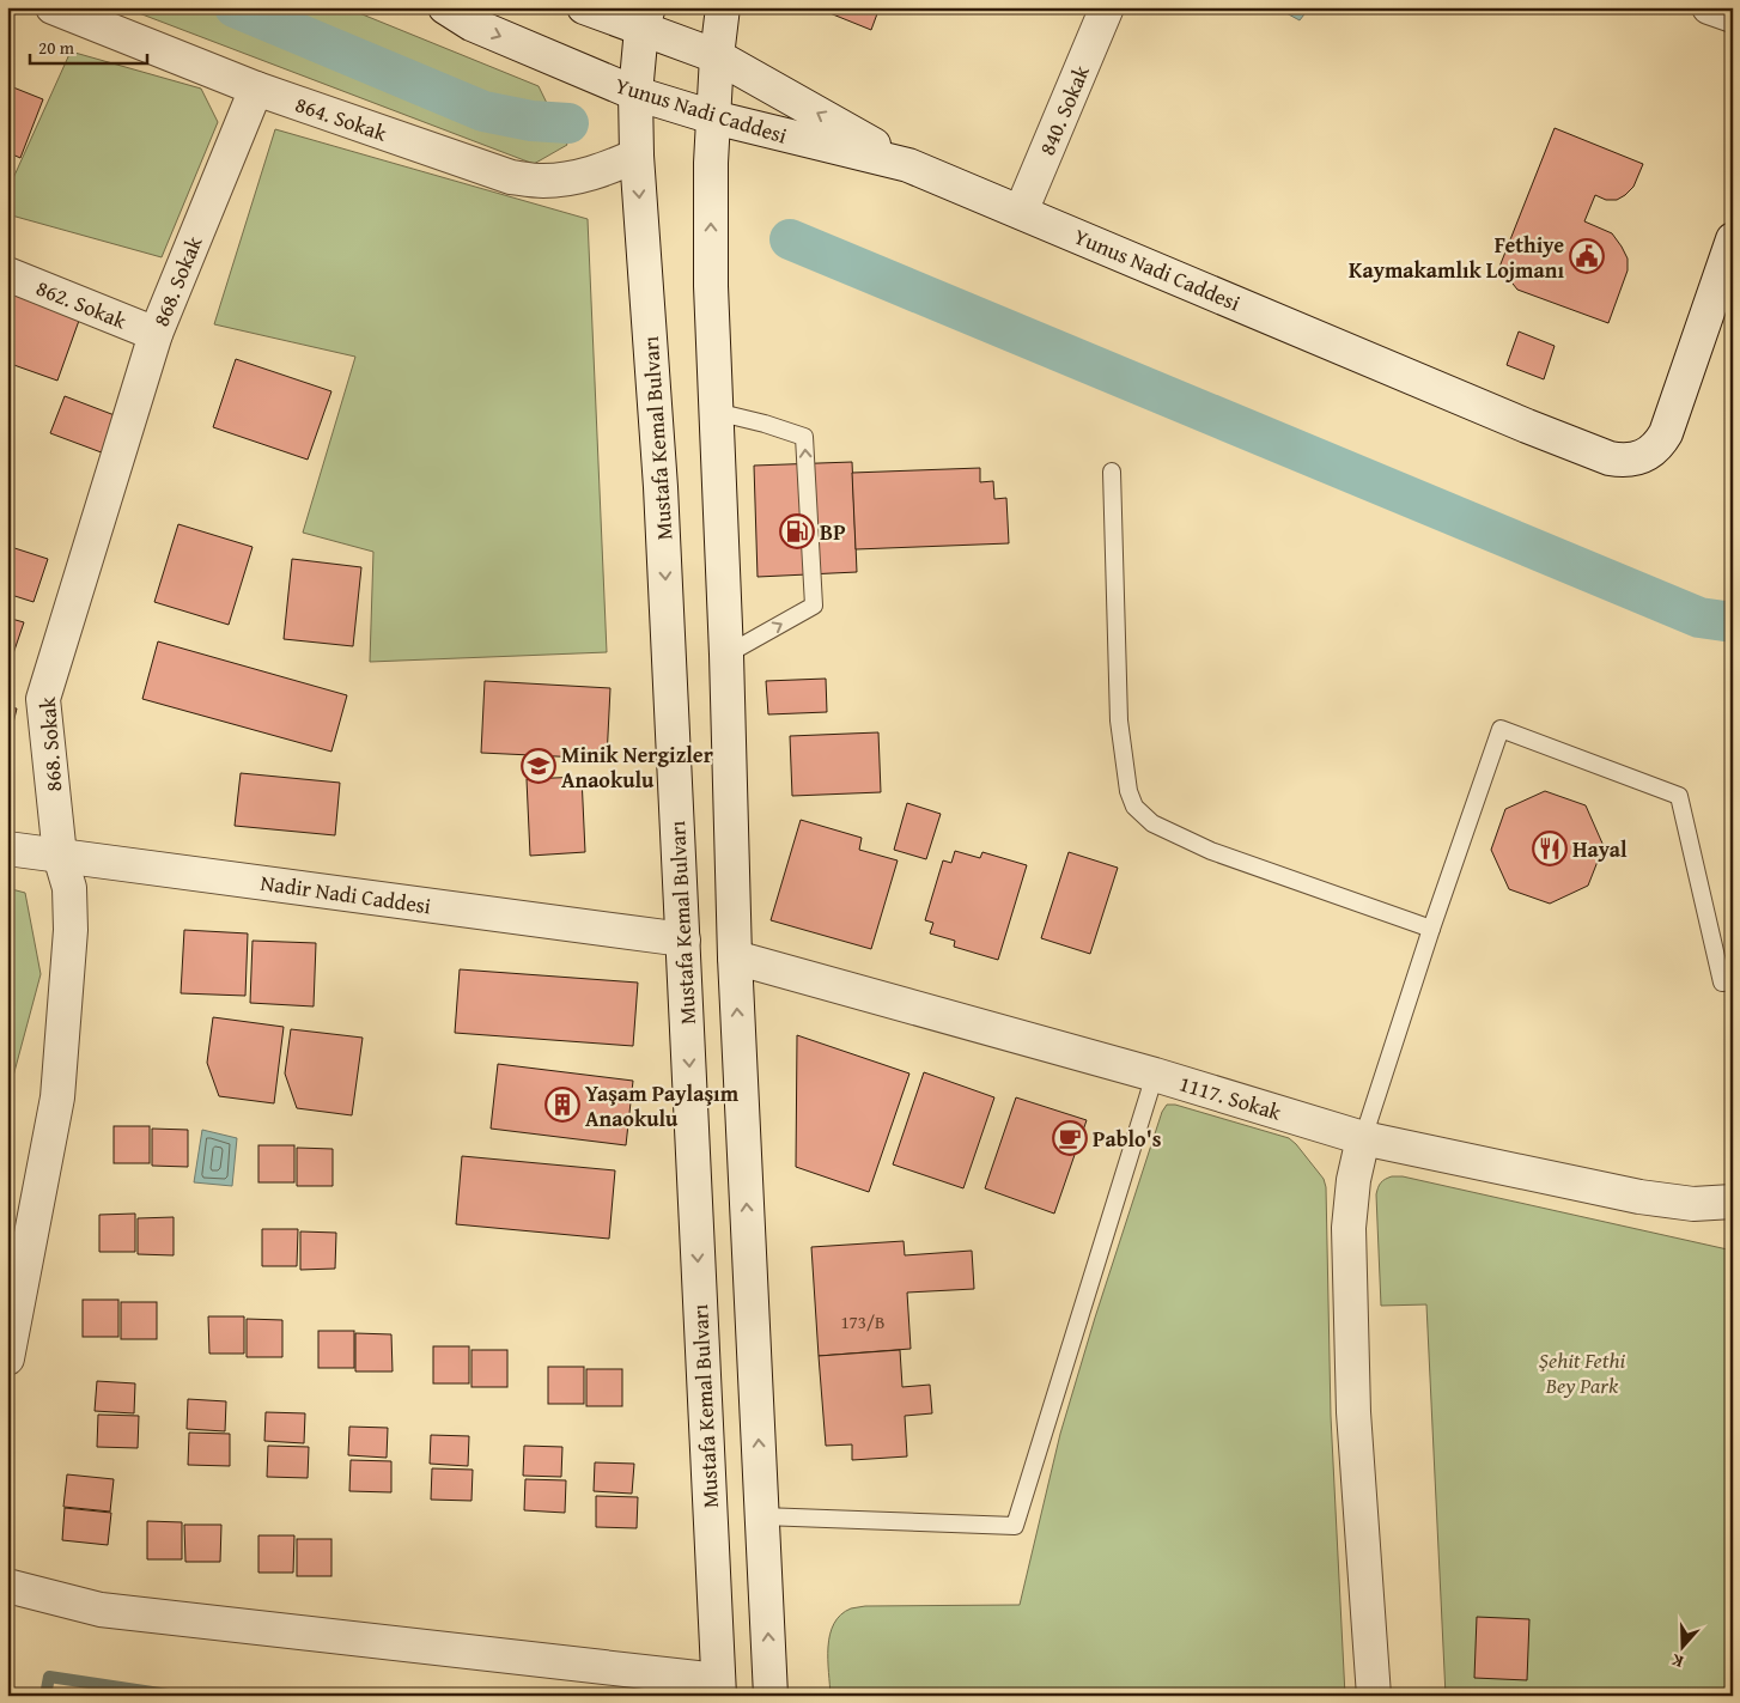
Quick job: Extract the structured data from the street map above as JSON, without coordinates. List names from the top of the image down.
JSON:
{
  "streets": {
    "street": [
      "Yunus Nadi Caddesi",
      "840. Sokak",
      "864. Sokak",
      "868. Sokak",
      "862. Sokak",
      "Mustafa Kemal Bulvarı",
      "Nadir Nadi Caddesi",
      "1117. Sokak"
    ]
  },
  "crossings": [
    ["Yunus Nadi Caddesi", "840. Sokak"],
    ["Yunus Nadi Caddesi", "Mustafa Kemal Bulvarı"],
    ["864. Sokak", "868. Sokak"],
    ["864. Sokak", "Mustafa Kemal Bulvarı"],
    ["868. Sokak", "862. Sokak"],
    ["868. Sokak", "Nadir Nadi Caddesi"],
    ["Mustafa Kemal Bulvarı", "Nadir Nadi Caddesi"]
  ],
  "parks": ["Şehit Fethi Bey Park"],
  "places": {
    "public building": ["Fethiye Kaymakamlık Lojmanı"],
    "fuel station": ["BP"],
    "school or university": ["Minik Nergizler Anaokulu"],
    "restaurant": ["Hayal"],
    "building": ["Yaşam Paylaşım Anaokulu"],
    "cafe": ["Pablo's"]
  },
  "house_numbers": ["173/B"],
  "scale_bar": "20 m",
  "north": "bottom"
}
